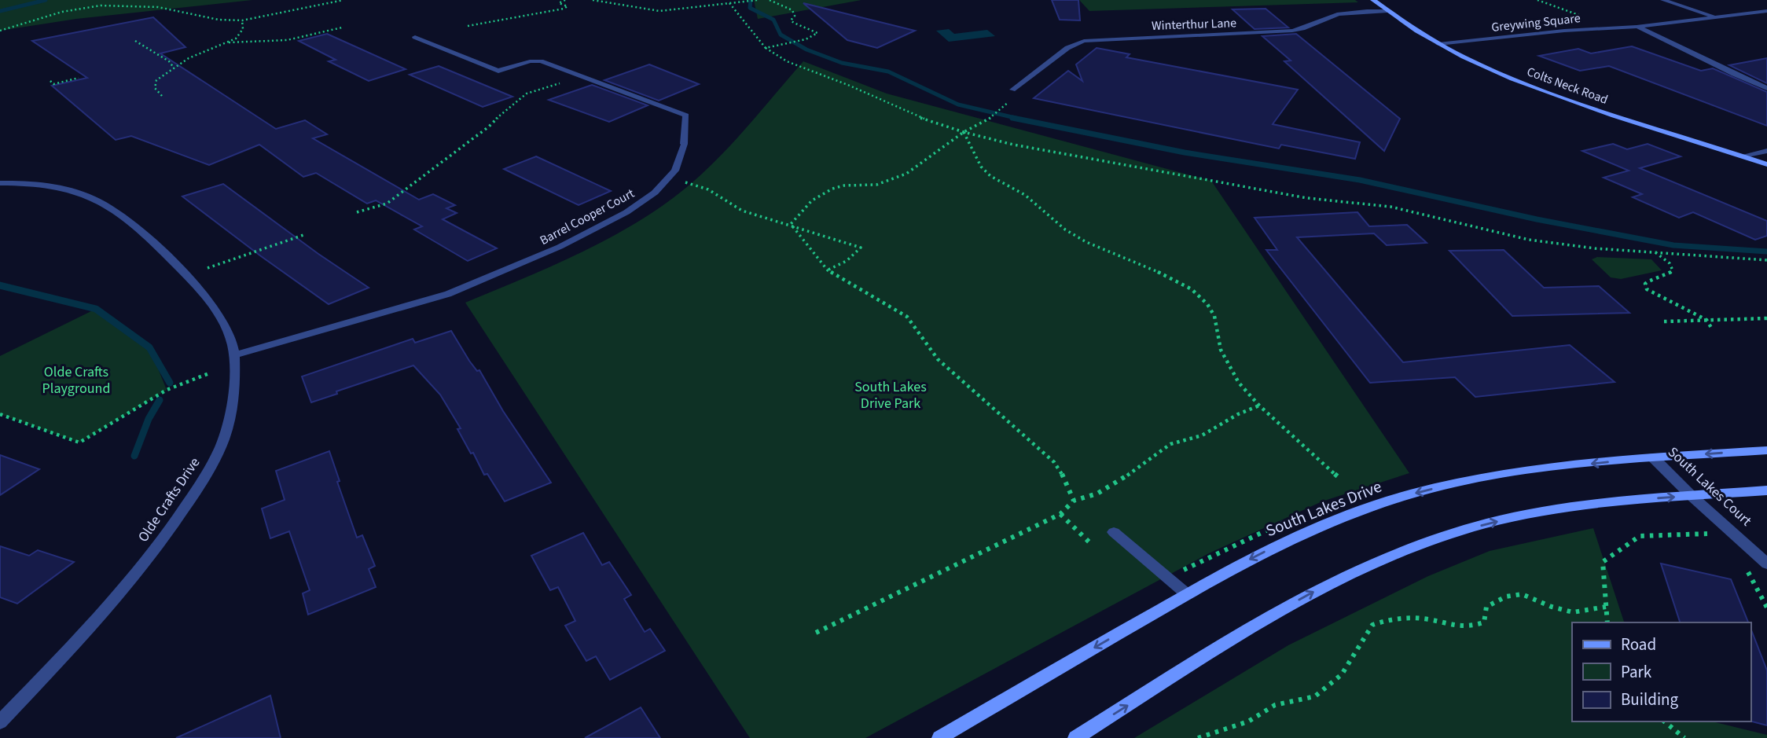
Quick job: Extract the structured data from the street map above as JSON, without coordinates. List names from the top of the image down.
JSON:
{
  "streets": {
    "main road": ["Colts Neck Road", "South Lakes Drive"],
    "street": [
      "Greywing Square",
      "Winterthur Lane",
      "Barrel Cooper Court",
      "South Lakes Court",
      "Olde Crafts Drive"
    ]
  },
  "crossings": [
    ["Greywing Square", "Colts Neck Road"],
    ["Winterthur Lane", "Colts Neck Road"],
    ["Barrel Cooper Court", "Olde Crafts Drive"],
    ["South Lakes Court", "South Lakes Drive"]
  ],
  "parks": ["Olde Crafts Playground", "South Lakes Drive Park"],
  "legend": ["Road", "Park", "Building"]
}
